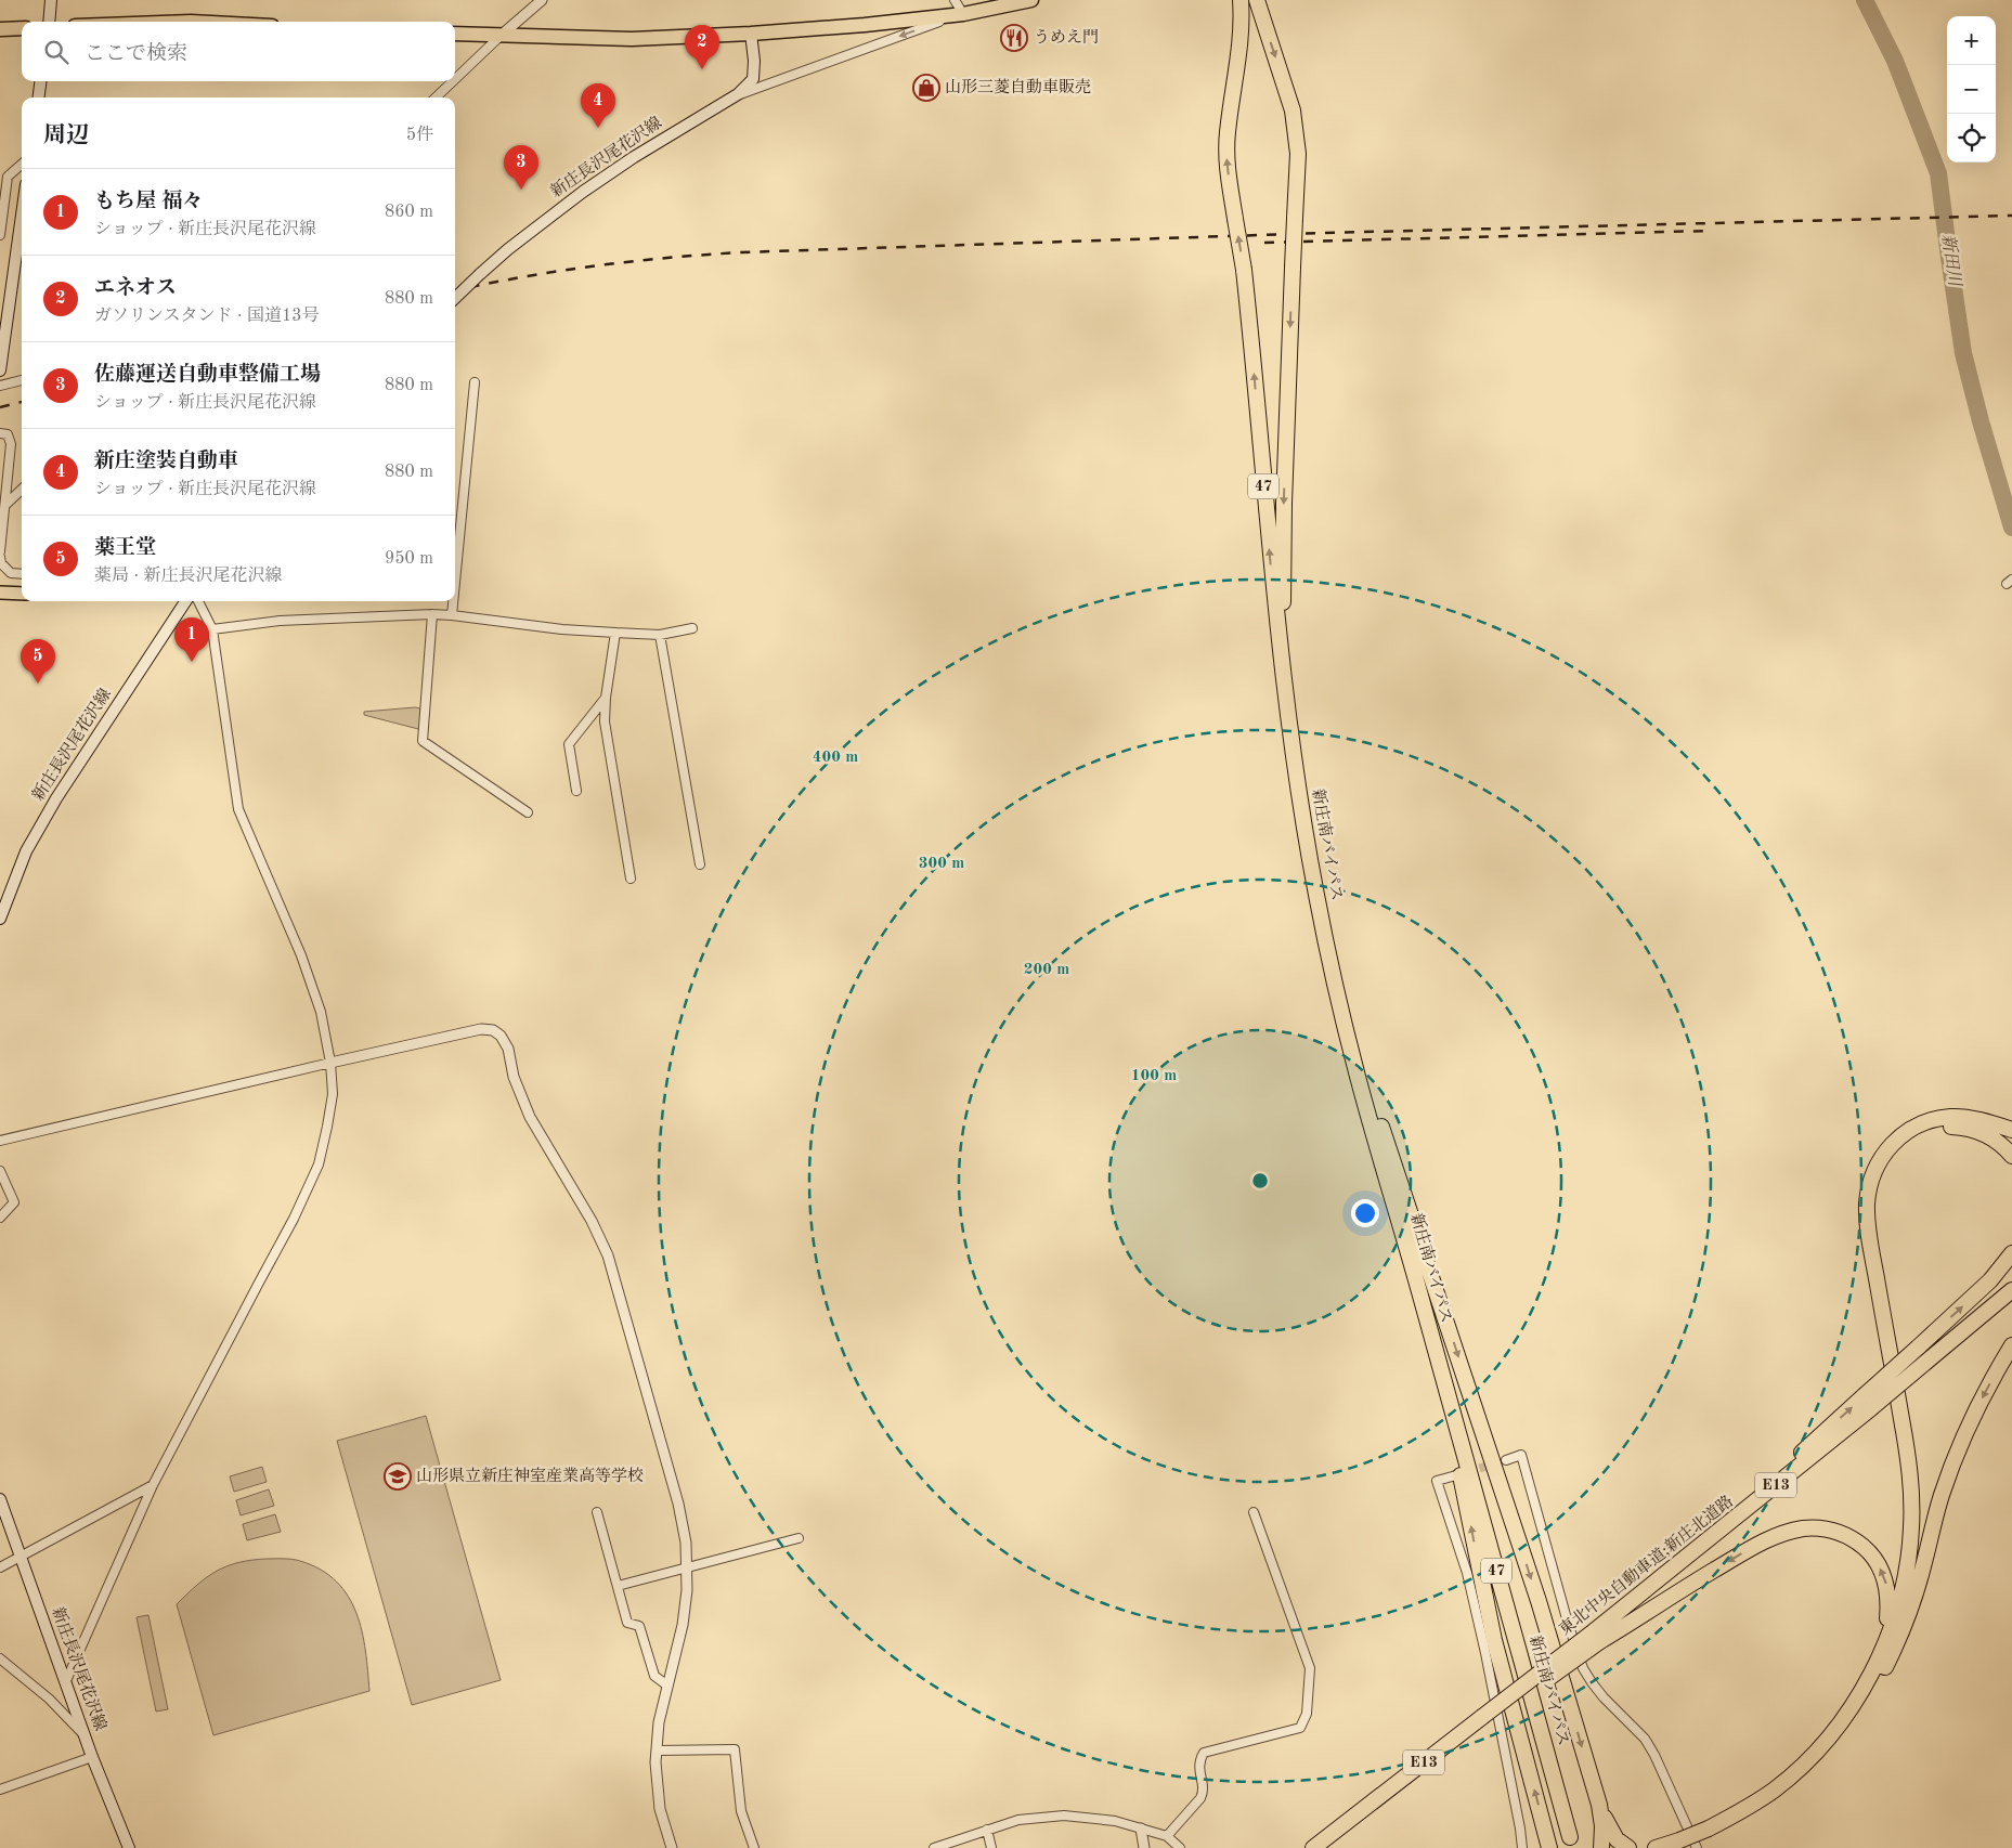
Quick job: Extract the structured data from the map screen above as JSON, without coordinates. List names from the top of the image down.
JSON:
{
  "streets": {
    "highway": [
      "47",
      "新庄南バイパス",
      "E13",
      "東北中央自動車道;新庄北道路"
    ],
    "main road": ["新庄長沢尾花沢線"]
  },
  "crossings": [
    ["47", "新庄南バイパス"]
  ],
  "water": ["新田川"],
  "places": {
    "restaurant": ["うめえ門"],
    "shop": ["山形三菱自動車販売"],
    "school or university": ["山形県立新庄神室産業高等学校"]
  },
  "page": {
    "map_buttons": ["+", "−"],
    "search": "ここで検索",
    "pins": [
      "2",
      "4",
      "3",
      "1",
      "5"
    ],
    "heading": ["周辺", "5件"],
    "list": [
      {
        "mark": "1",
        "name": "もち屋 福々",
        "note": "ショップ · 新庄長沢尾花沢線",
        "value": "860 m"
      },
      {
        "mark": "2",
        "name": "エネオス",
        "note": "ガソリンスタンド · 国道13号",
        "value": "880 m"
      },
      {
        "mark": "3",
        "name": "佐藤運送自動車整備工場",
        "note": "ショップ · 新庄長沢尾花沢線",
        "value": "880 m"
      },
      {
        "mark": "4",
        "name": "新庄塗装自動車",
        "note": "ショップ · 新庄長沢尾花沢線",
        "value": "880 m"
      },
      {
        "mark": "5",
        "name": "薬王堂",
        "note": "薬局 · 新庄長沢尾花沢線",
        "value": "950 m"
      }
    ]
  },
  "rings": [
    "400 m",
    "300 m",
    "200 m",
    "100 m"
  ]
}
